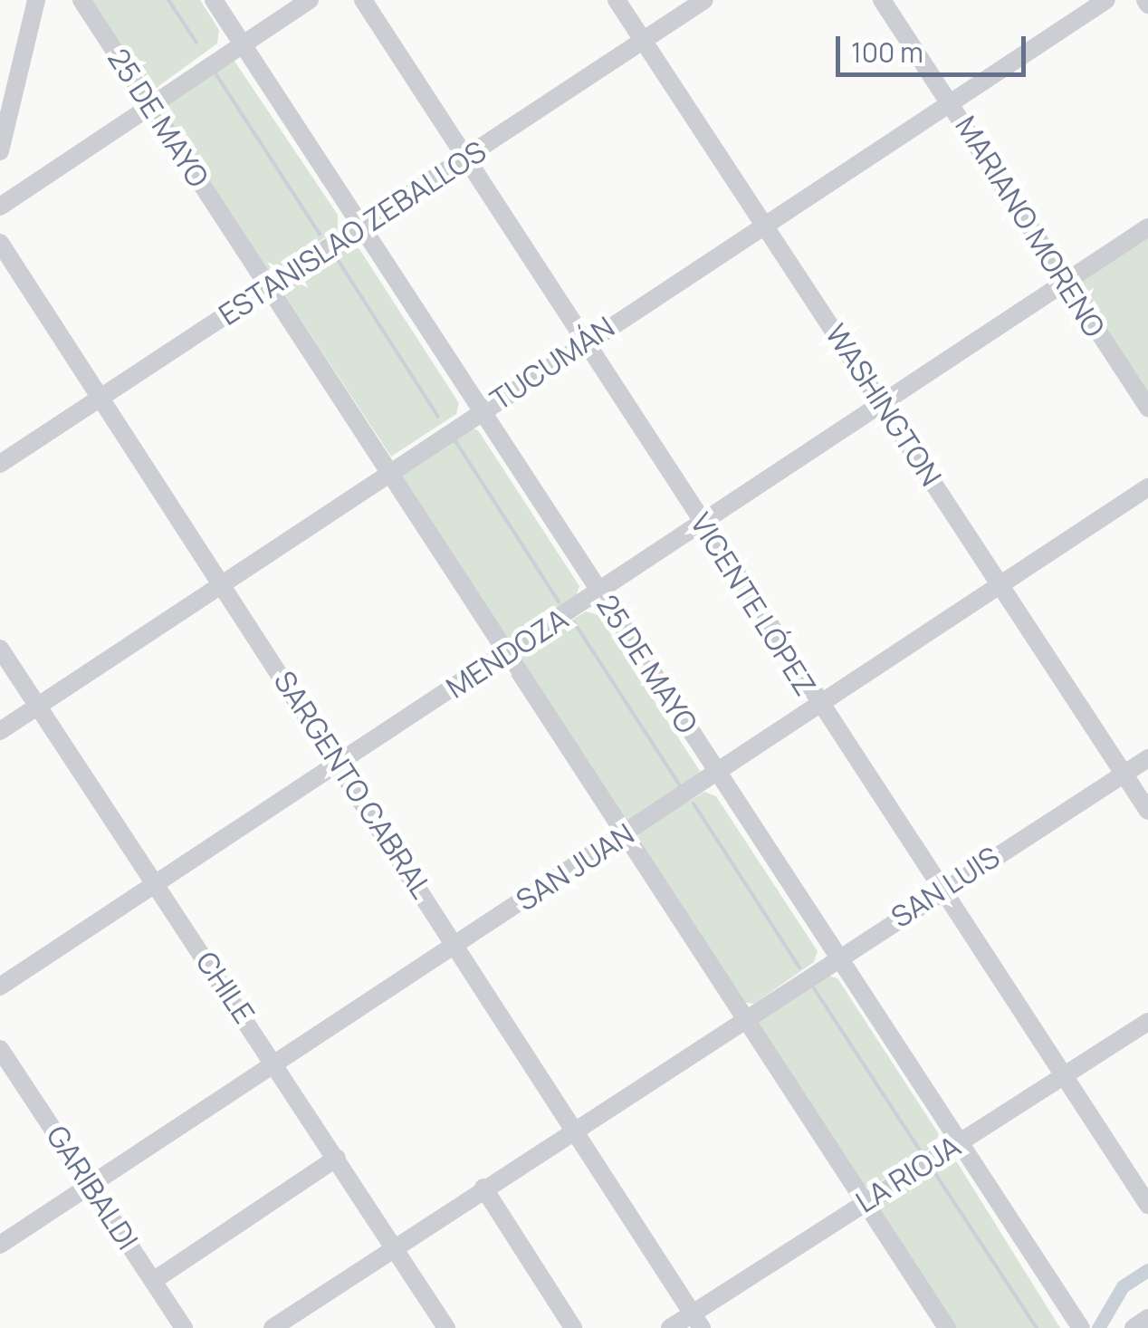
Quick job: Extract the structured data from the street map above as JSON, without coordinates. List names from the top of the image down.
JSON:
{
  "streets": {
    "street": [
      "25 DE MAYO",
      "MARIANO MORENO",
      "ESTANISLAO ZEBALLOS",
      "TUCUMÁN",
      "WASHINGTON",
      "VICENTE LÓPEZ",
      "MENDOZA",
      "SARGENTO CABRAL",
      "SAN JUAN",
      "SAN LUIS",
      "CHILE",
      "LA RIOJA",
      "GARIBALDI"
    ]
  },
  "crossings": [
    ["25 DE MAYO", "ESTANISLAO ZEBALLOS"],
    ["25 DE MAYO", "TUCUMÁN"],
    ["25 DE MAYO", "MENDOZA"],
    ["25 DE MAYO", "SAN JUAN"],
    ["25 DE MAYO", "SAN LUIS"],
    ["25 DE MAYO", "LA RIOJA"],
    ["MARIANO MORENO", "TUCUMÁN"],
    ["MARIANO MORENO", "MENDOZA"],
    ["ESTANISLAO ZEBALLOS", "WASHINGTON"],
    ["ESTANISLAO ZEBALLOS", "VICENTE LÓPEZ"],
    ["ESTANISLAO ZEBALLOS", "SARGENTO CABRAL"],
    ["TUCUMÁN", "WASHINGTON"],
    ["TUCUMÁN", "VICENTE LÓPEZ"],
    ["TUCUMÁN", "SARGENTO CABRAL"],
    ["TUCUMÁN", "CHILE"],
    ["WASHINGTON", "MENDOZA"],
    ["WASHINGTON", "SAN JUAN"],
    ["WASHINGTON", "SAN LUIS"],
    ["VICENTE LÓPEZ", "MENDOZA"],
    ["VICENTE LÓPEZ", "SAN JUAN"],
    ["VICENTE LÓPEZ", "SAN LUIS"],
    ["VICENTE LÓPEZ", "LA RIOJA"],
    ["MENDOZA", "SARGENTO CABRAL"],
    ["MENDOZA", "CHILE"],
    ["SARGENTO CABRAL", "SAN JUAN"],
    ["SARGENTO CABRAL", "SAN LUIS"],
    ["SARGENTO CABRAL", "LA RIOJA"],
    ["SAN JUAN", "CHILE"],
    ["SAN JUAN", "GARIBALDI"],
    ["SAN LUIS", "CHILE"]
  ],
  "scale_bar": "100 m"
}
